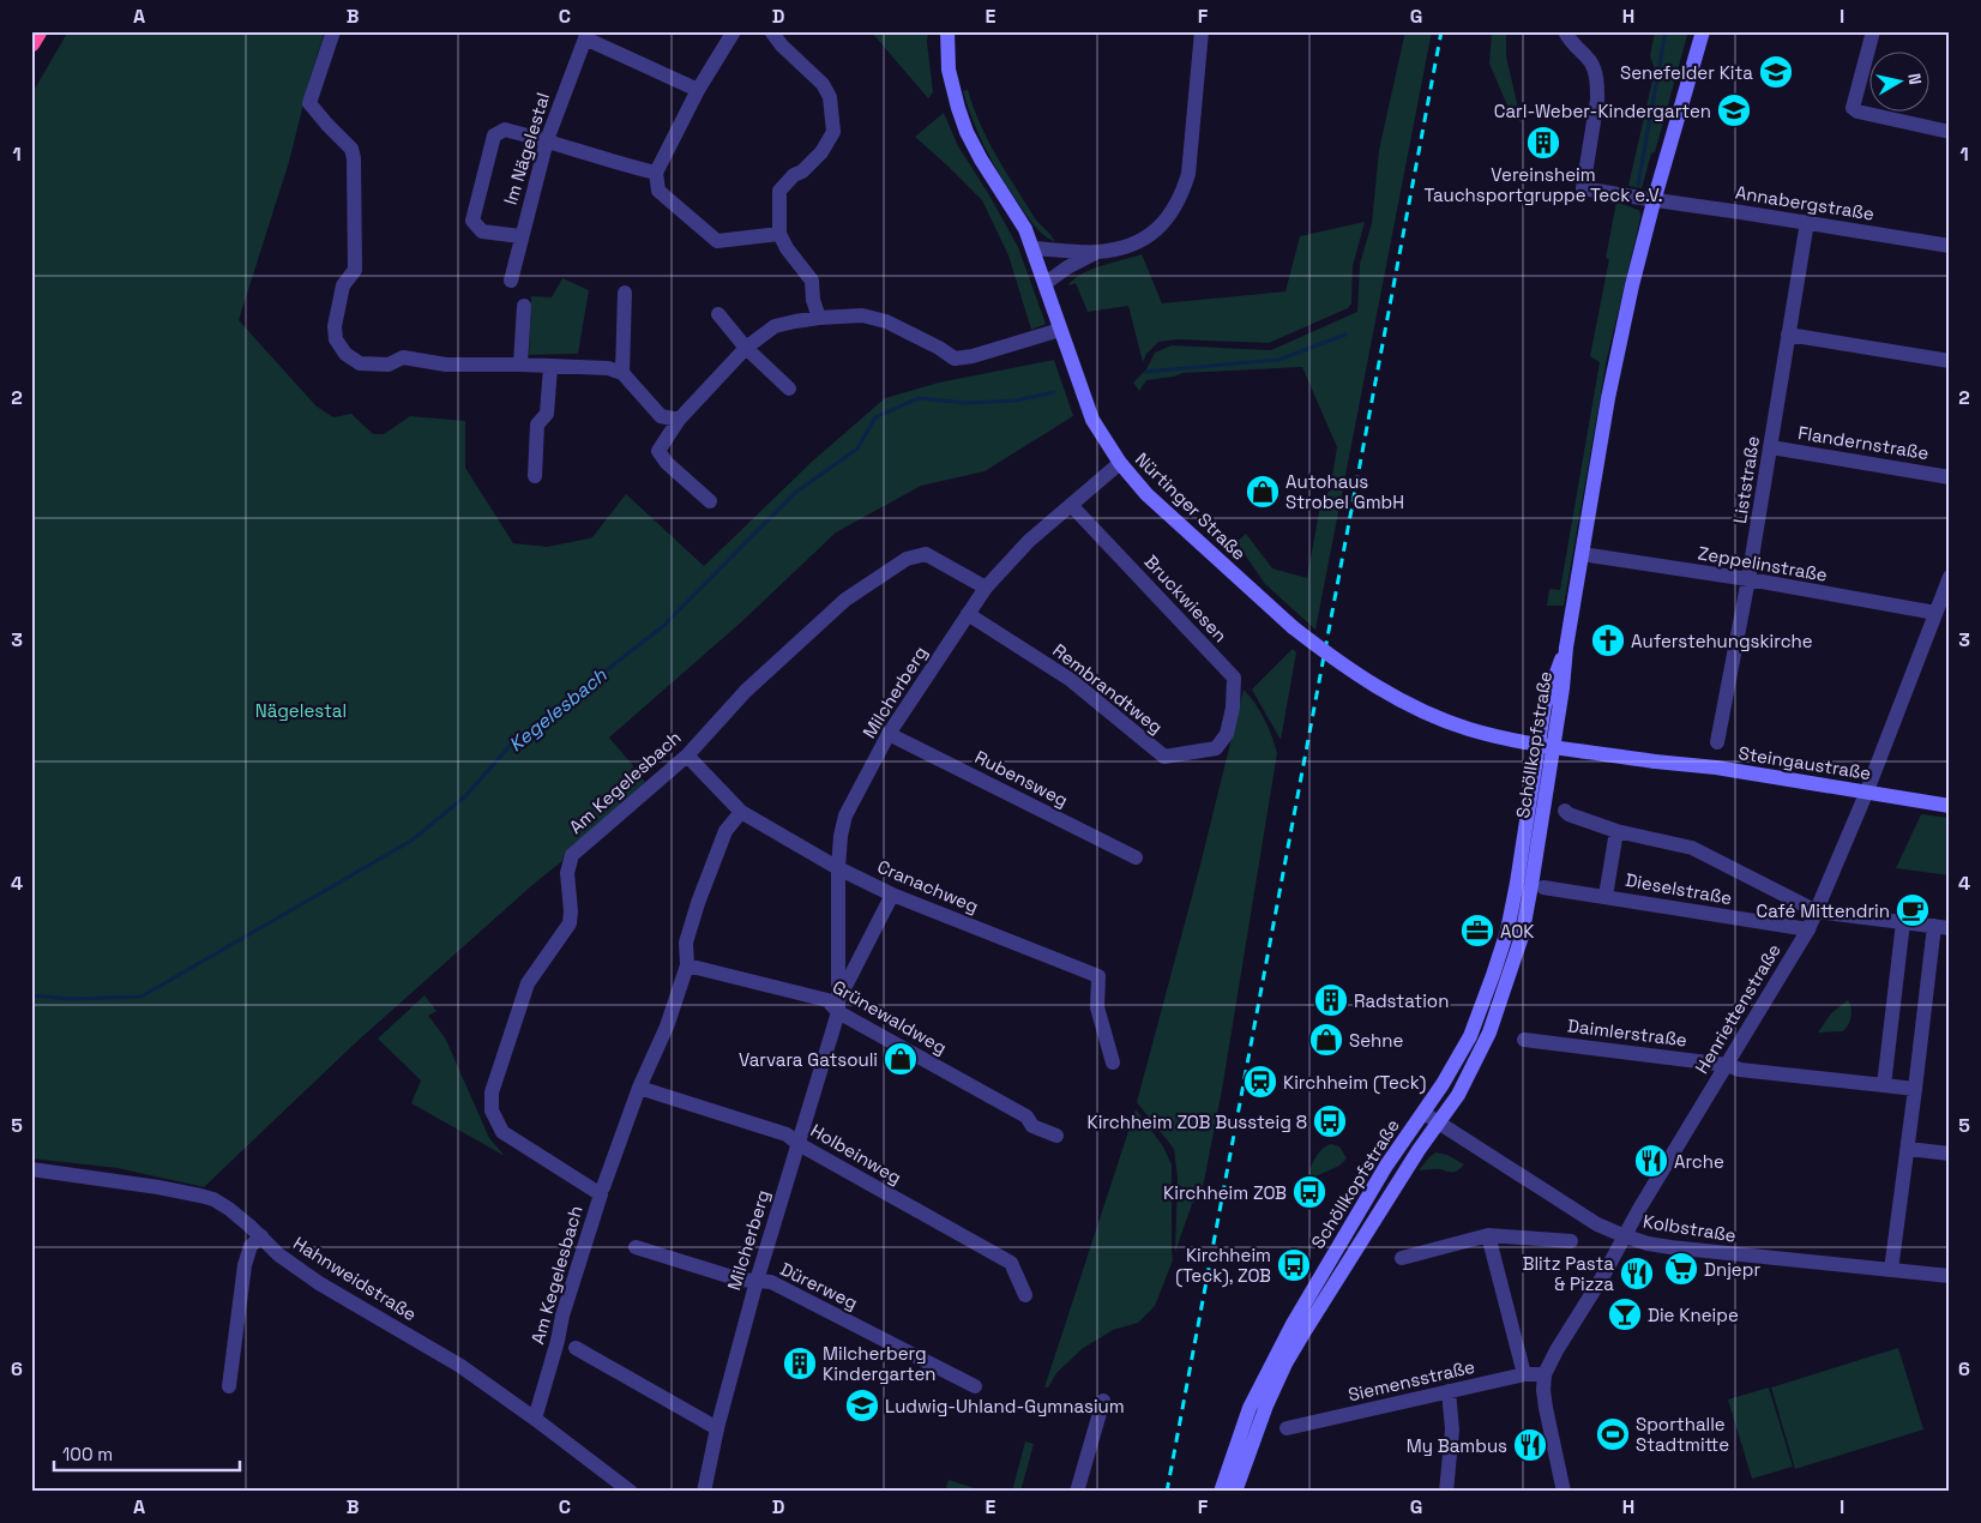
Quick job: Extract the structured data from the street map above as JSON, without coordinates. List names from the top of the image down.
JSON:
{
  "streets": {
    "main road": ["Nürtinger Straße", "Schöllkopfstraße", "Steingaustraße"],
    "street": [
      "Im Nägelestal",
      "Annabergstraße",
      "Flandernstraße",
      "Liststraße",
      "Zeppelinstraße",
      "Bruckwiesen",
      "Rembrandtweg",
      "Milcherberg",
      "Rubensweg",
      "Am Kegelesbach",
      "Cranachweg",
      "Dieselstraße",
      "Henriettenstraße",
      "Grünewaldweg",
      "Daimlerstraße",
      "Holbeinweg",
      "Kolbstraße",
      "Hahnweidstraße",
      "Dürerweg",
      "Siemensstraße"
    ]
  },
  "crossings": [
    ["Annabergstraße", "Liststraße"],
    ["Annabergstraße", "Schöllkopfstraße"],
    ["Flandernstraße", "Liststraße"],
    ["Liststraße", "Zeppelinstraße"],
    ["Nürtinger Straße", "Milcherberg"],
    ["Nürtinger Straße", "Steingaustraße"],
    ["Zeppelinstraße", "Schöllkopfstraße"],
    ["Zeppelinstraße", "Henriettenstraße"],
    ["Bruckwiesen", "Rembrandtweg"],
    ["Bruckwiesen", "Milcherberg"],
    ["Rembrandtweg", "Milcherberg"],
    ["Milcherberg", "Rubensweg"],
    ["Milcherberg", "Am Kegelesbach"],
    ["Milcherberg", "Cranachweg"],
    ["Milcherberg", "Grünewaldweg"],
    ["Milcherberg", "Holbeinweg"],
    ["Milcherberg", "Dürerweg"],
    ["Schöllkopfstraße", "Kolbstraße"],
    ["Steingaustraße", "Henriettenstraße"],
    ["Am Kegelesbach", "Cranachweg"],
    ["Am Kegelesbach", "Hahnweidstraße"],
    ["Dieselstraße", "Henriettenstraße"],
    ["Henriettenstraße", "Daimlerstraße"],
    ["Henriettenstraße", "Kolbstraße"],
    ["Henriettenstraße", "Siemensstraße"]
  ],
  "water": ["Kegelesbach"],
  "parks": ["Nägelestal"],
  "places": {
    "school or university": ["Senefelder Kita", "Carl-Weber-Kindergarten", "Ludwig-Uhland-Gymnasium"],
    "building": ["Vereinsheim Tauchsportgruppe Teck e.V.", "Radstation", "Milcherberg Kindergarten"],
    "shop": ["Autohaus Strobel GmbH", "Sehne", "Varvara Gatsouli"],
    "church": ["Auferstehungskirche"],
    "cafe": ["Café Mittendrin"],
    "office": ["AOK"],
    "station": ["Kirchheim (Teck)"],
    "bus stop": ["Kirchheim ZOB Bussteig 8", "Kirchheim ZOB", "Kirchheim (Teck), ZOB"],
    "restaurant": ["Arche", "Blitz Pasta & Pizza", "My Bambus"],
    "supermarket": ["Dnjepr"],
    "bar": ["Die Kneipe"],
    "sports": ["Sporthalle Stadtmitte"]
  },
  "scale_bar": "100 m",
  "north": "right",
  "grid": {
    "columns": [
      "A",
      "B",
      "C",
      "D",
      "E",
      "F",
      "G",
      "H",
      "I"
    ],
    "rows": [
      "1",
      "2",
      "3",
      "4",
      "5",
      "6"
    ]
  }
}
